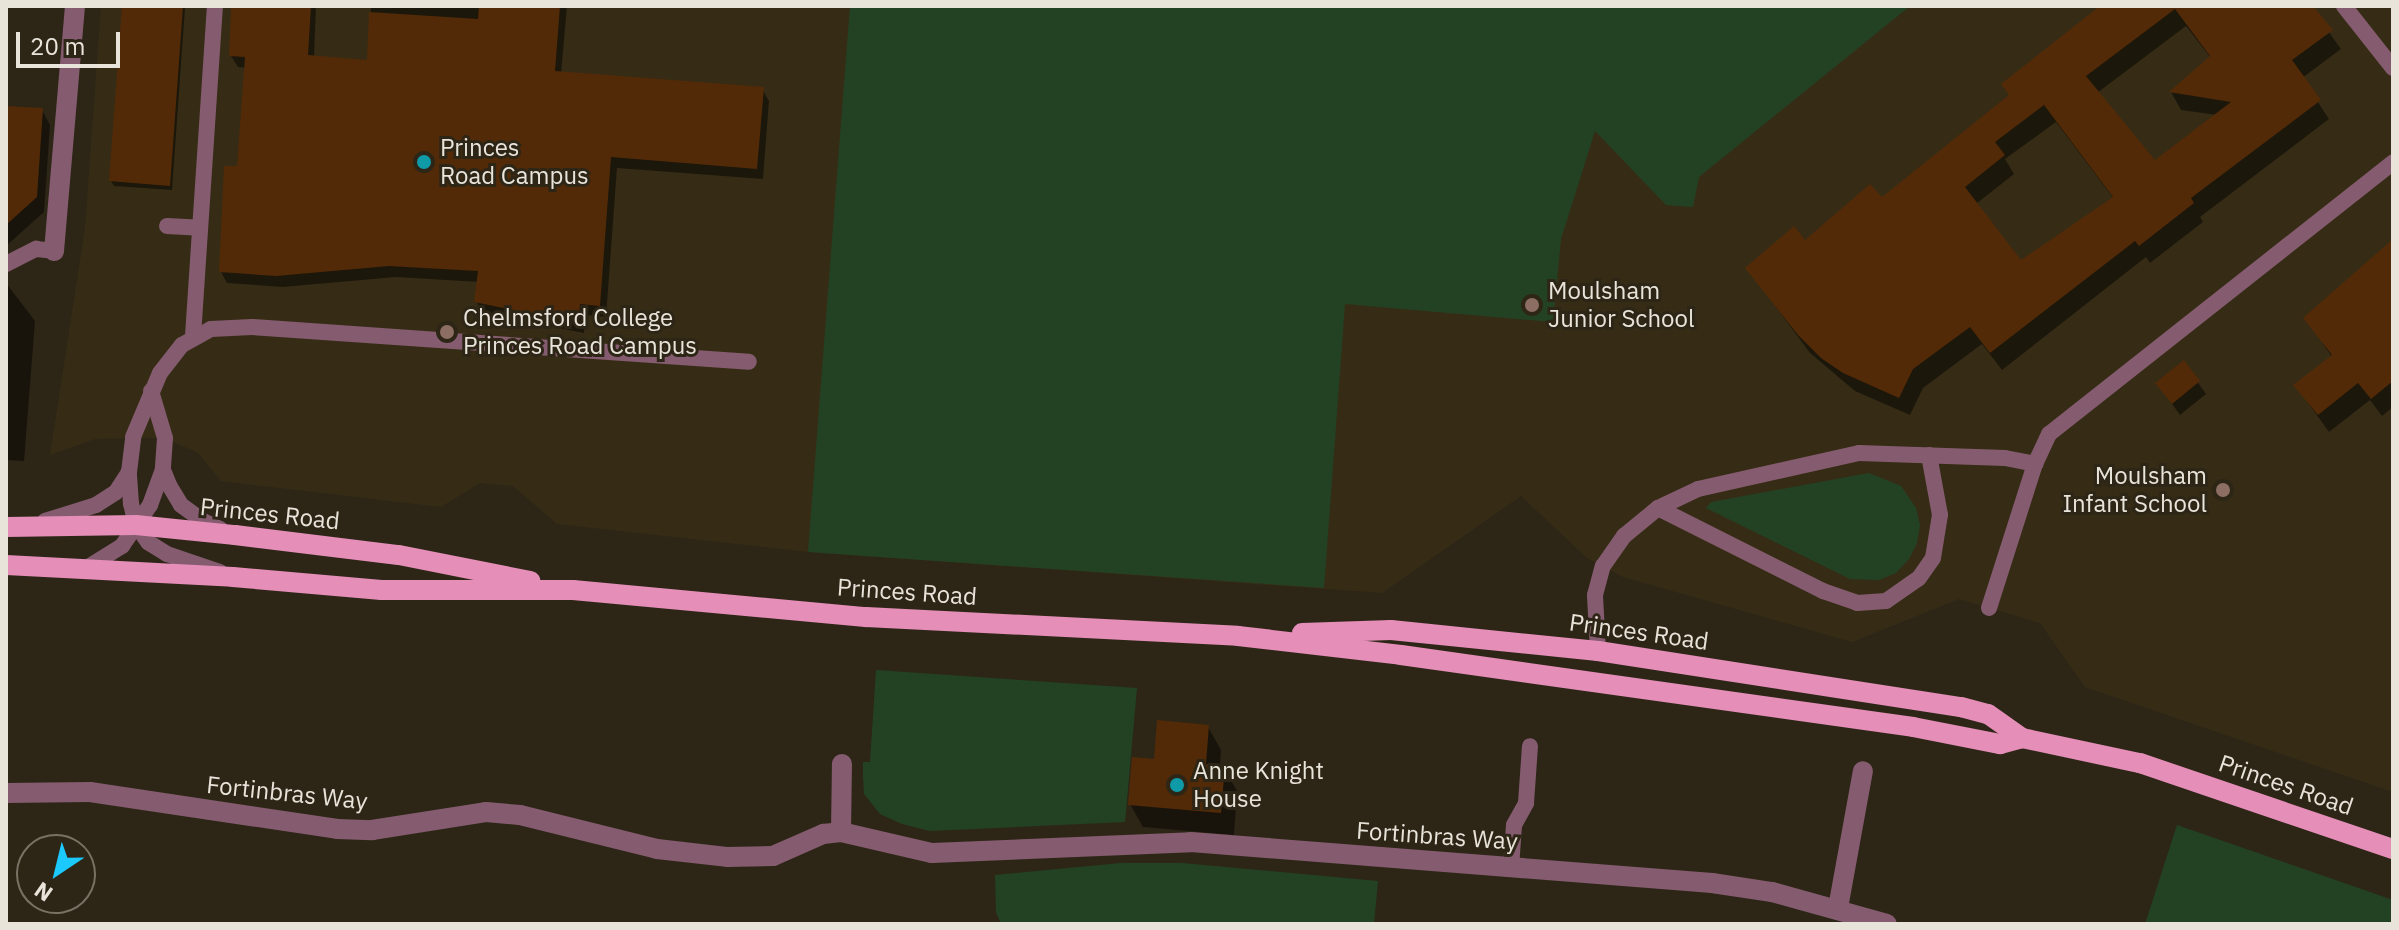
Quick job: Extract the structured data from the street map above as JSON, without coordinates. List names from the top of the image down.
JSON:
{
  "streets": {
    "main road": ["Princes Road"],
    "street": ["Fortinbras Way"]
  },
  "places": [
    "Princes Road Campus",
    "Moulsham Junior School",
    "Chelmsford College Princes Road Campus",
    "Moulsham Infant School",
    "Anne Knight House"
  ],
  "scale_bar": "20 m",
  "north": "bottom left"
}
